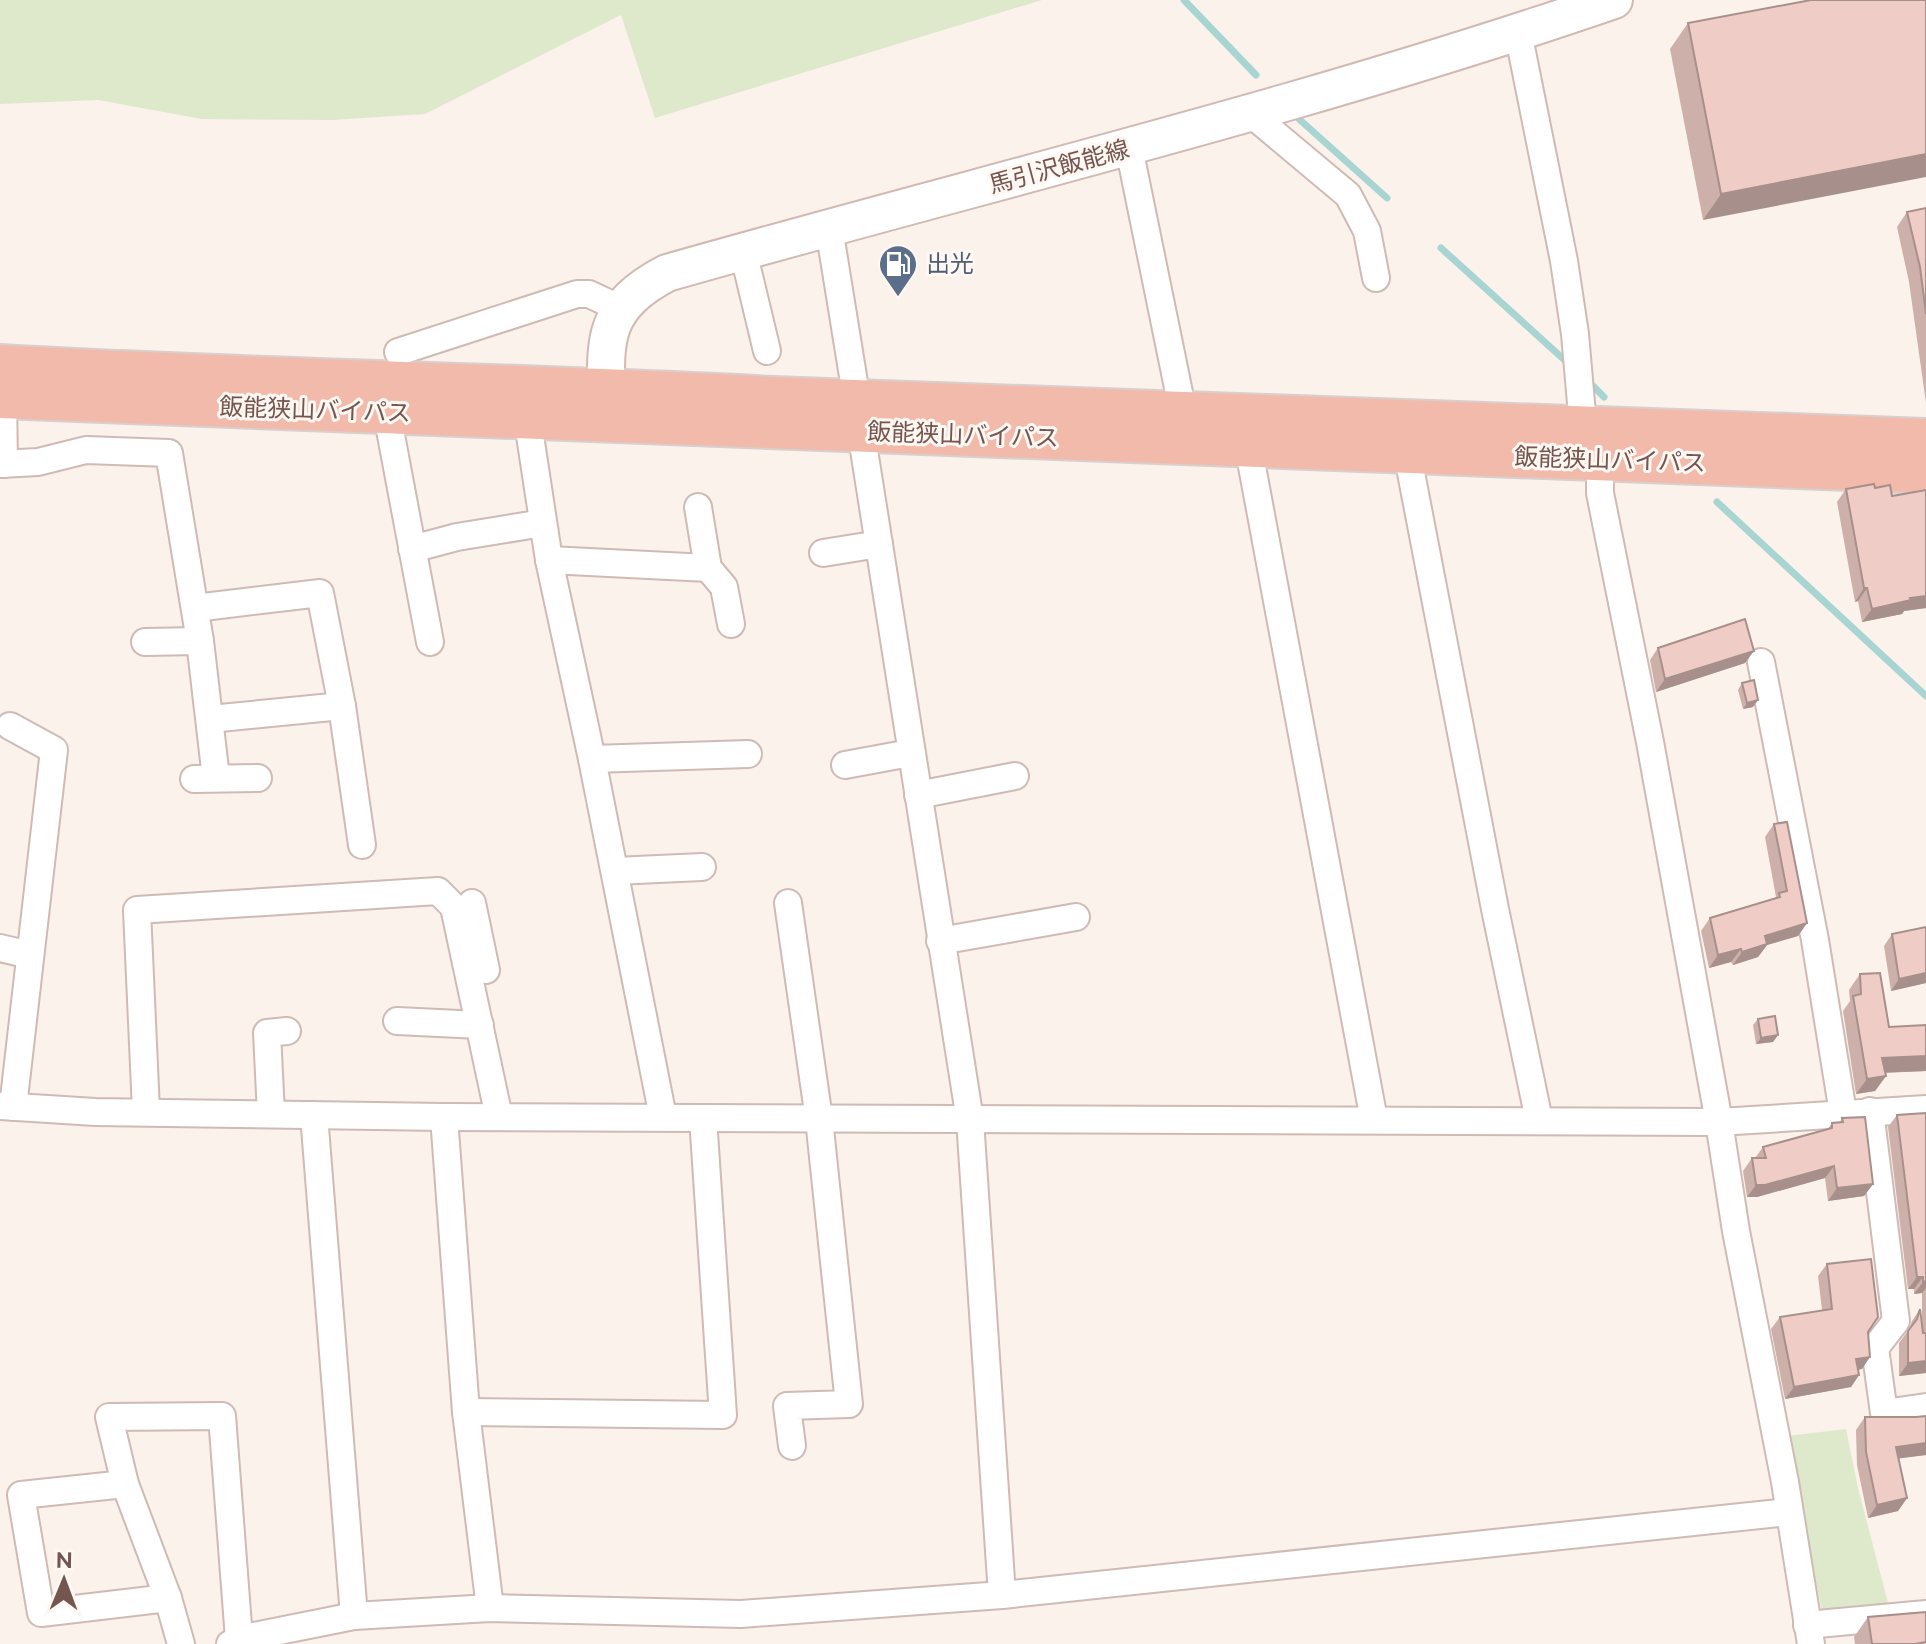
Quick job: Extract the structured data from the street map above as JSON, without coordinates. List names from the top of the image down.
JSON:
{
  "streets": {
    "highway": ["飯能狭山バイパス"],
    "main road": ["馬引沢飯能線"]
  },
  "places": {
    "fuel station": ["出光"]
  },
  "north": "top"
}
